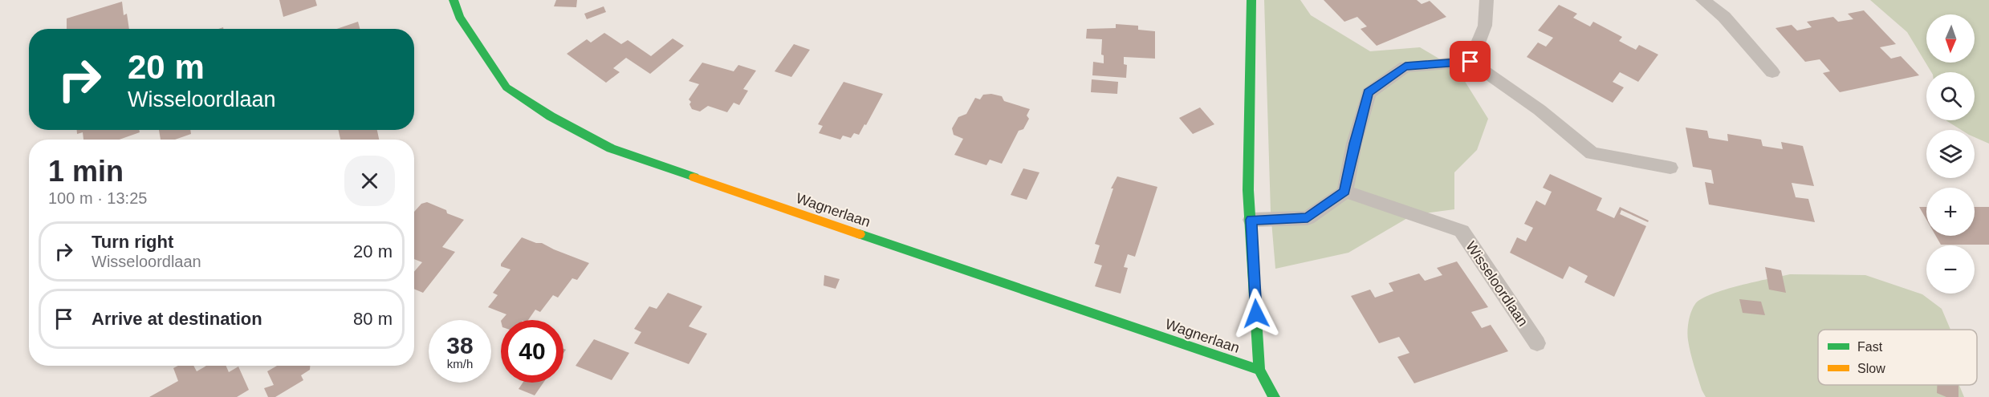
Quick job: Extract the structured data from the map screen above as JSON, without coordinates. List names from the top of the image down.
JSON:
{
  "streets": {
    "street": ["Wagnerlaan"],
    "lane": ["Wisseloordlaan"]
  },
  "legend": ["Fast", "Slow"],
  "north": "bottom",
  "page": {
    "map_buttons": ["+", "−"],
    "turn": ["20 m", "Wisseloordlaan"],
    "heading": ["1 min", "100 m · 13:25"],
    "list": [
      {
        "name": "Turn right",
        "note": "Wisseloordlaan",
        "value": "20 m"
      },
      {
        "name": "Arrive at destination",
        "value": "80 m"
      }
    ],
    "speed": "38 km/h",
    "limit": "40"
  }
}
